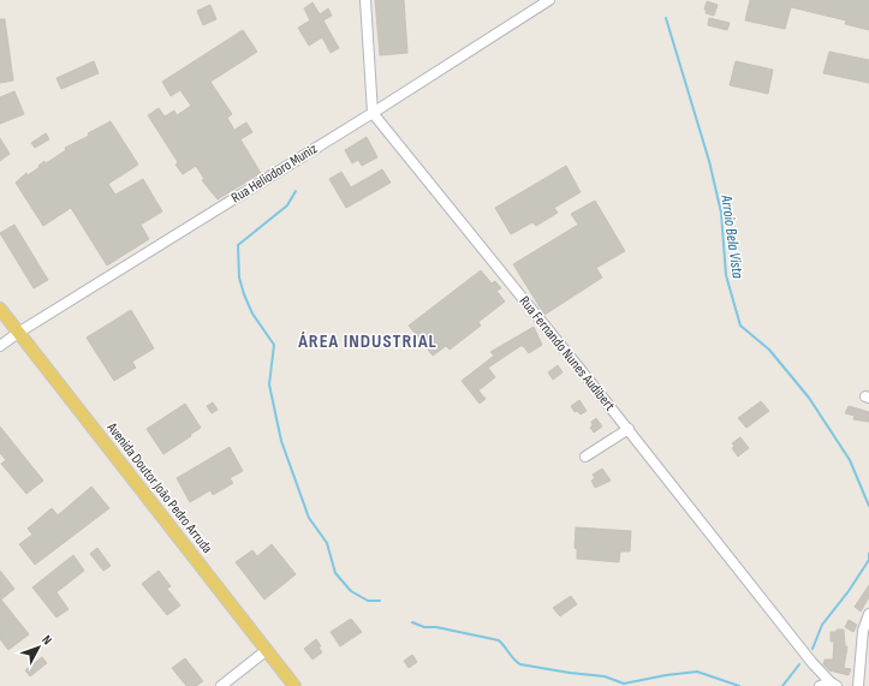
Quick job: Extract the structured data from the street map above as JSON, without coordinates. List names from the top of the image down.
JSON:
{
  "streets": {
    "main road": ["Avenida Doutor João Pedro Arruda"],
    "street": ["Rua Heliodoro Muniz", "Rua Fernando Nunes Audibert"]
  },
  "crossings": [
    ["Rua Heliodoro Muniz", "Rua Fernando Nunes Audibert"],
    ["Rua Heliodoro Muniz", "Avenida Doutor João Pedro Arruda"]
  ],
  "districts": ["ÁREA INDUSTRIAL"],
  "water": ["Arroio Bela Vista"],
  "north": "top right"
}
